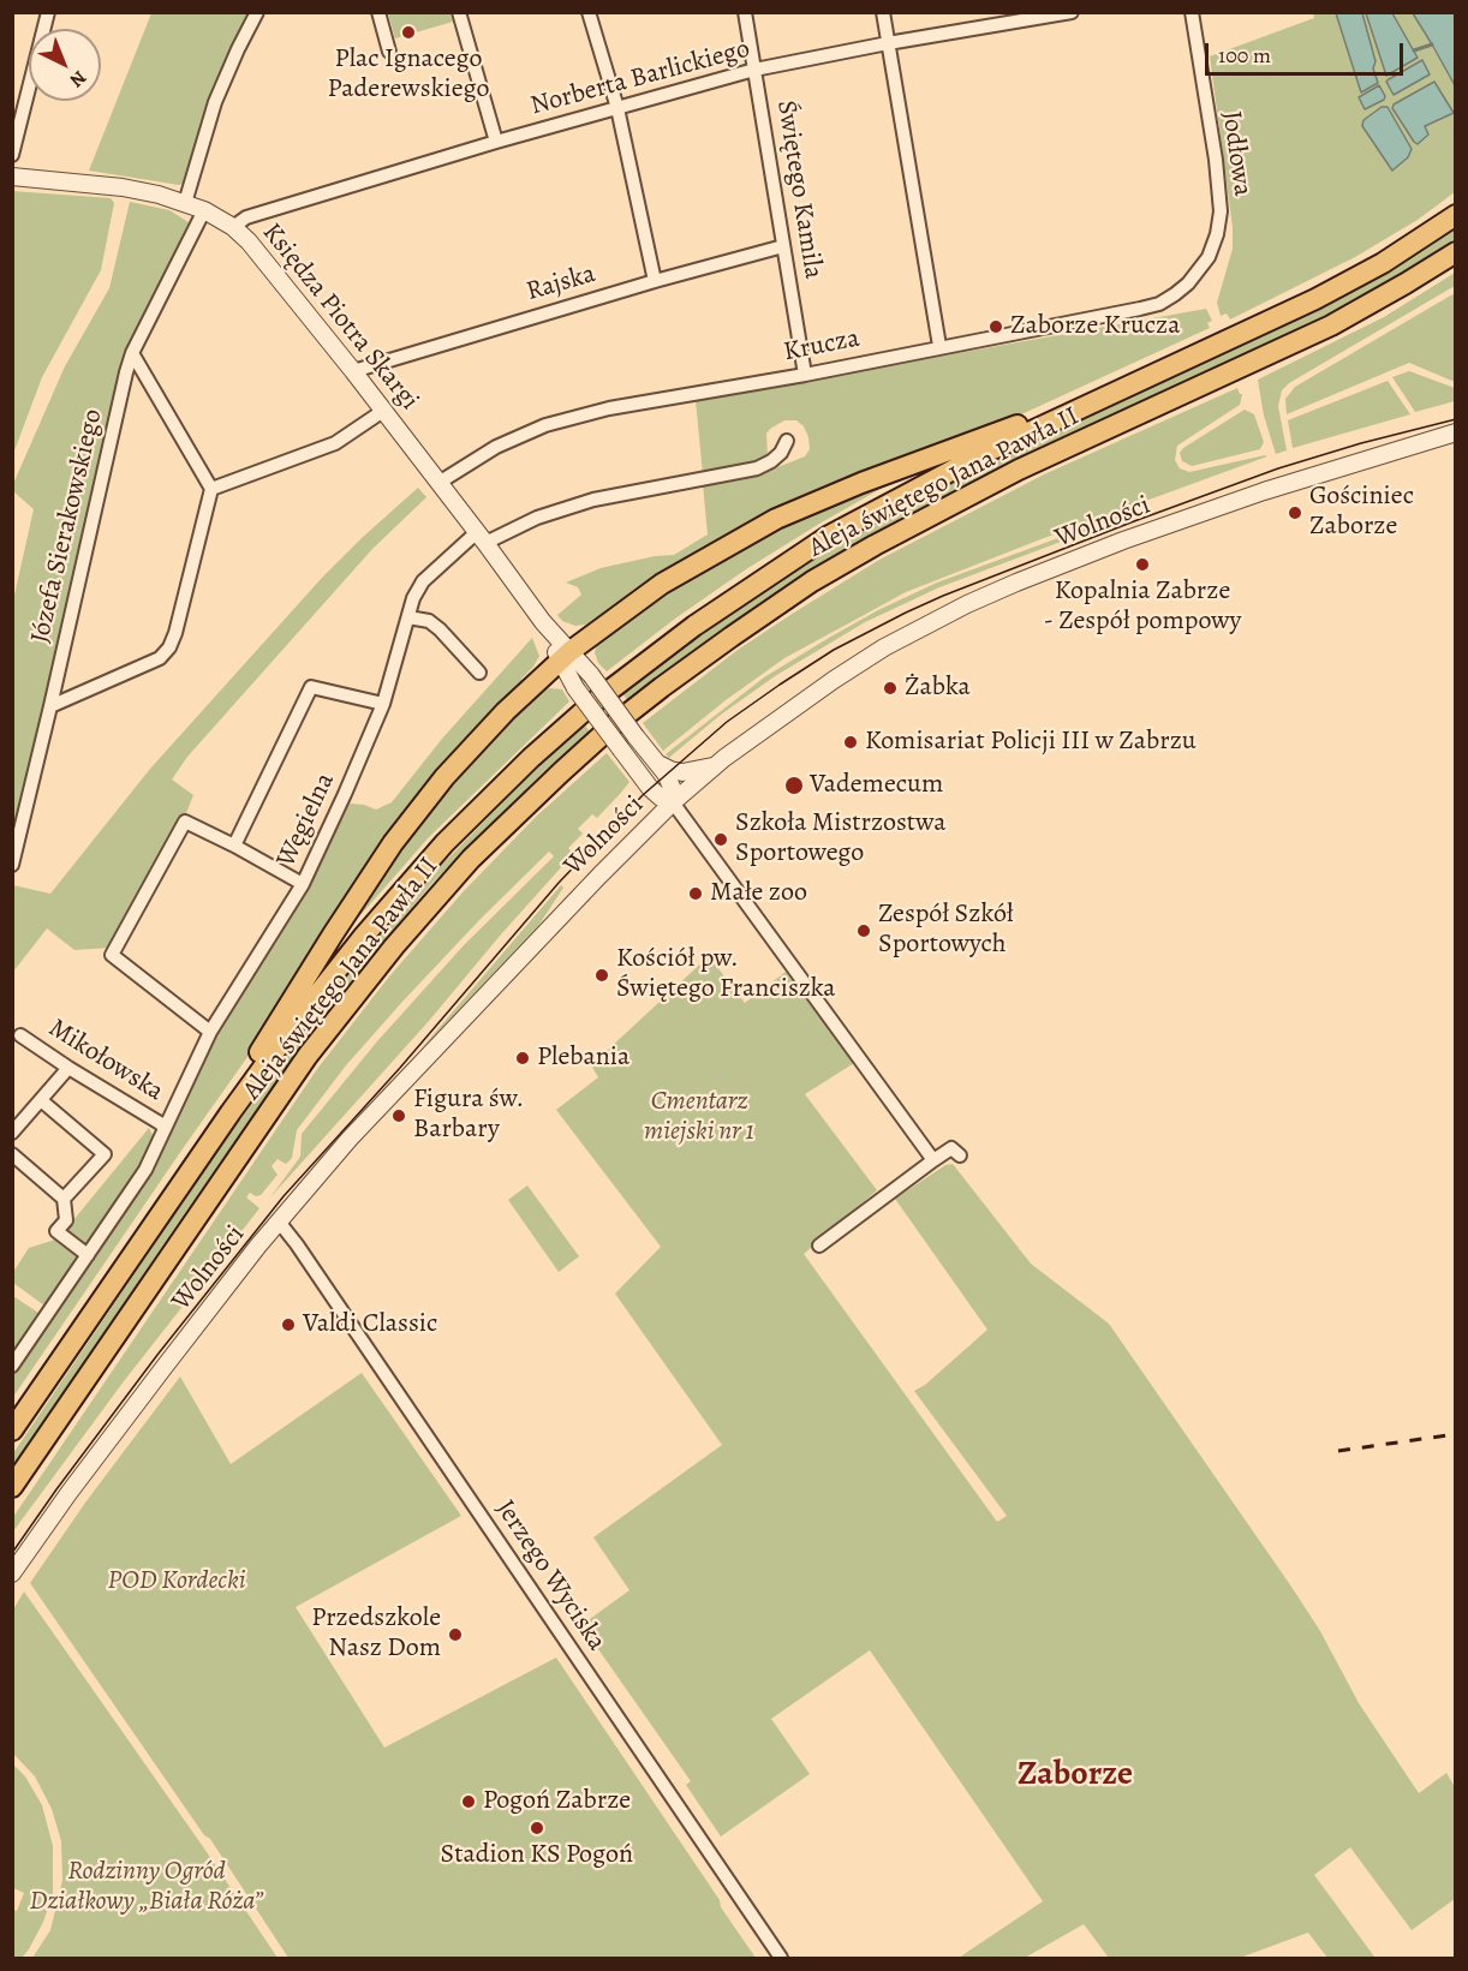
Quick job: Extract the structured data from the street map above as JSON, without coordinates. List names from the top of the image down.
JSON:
{
  "streets": {
    "main road": ["Aleja świętego Jana Pawła II"],
    "street": [
      "Norberta Barlickiego",
      "Jodłowa",
      "Świętego Kamila",
      "Rajska",
      "Księdza Piotra Skargi",
      "Krucza",
      "Wolności",
      "Józefa Sierakowskiego",
      "Węgielna",
      "Mikołowska",
      "Jerzego Wyciska"
    ]
  },
  "crossings": [
    ["Norberta Barlickiego", "Świętego Kamila"],
    ["Norberta Barlickiego", "Księdza Piotra Skargi"],
    ["Jodłowa", "Krucza"],
    ["Świętego Kamila", "Rajska"],
    ["Świętego Kamila", "Krucza"],
    ["Rajska", "Księdza Piotra Skargi"],
    ["Księdza Piotra Skargi", "Krucza"],
    ["Księdza Piotra Skargi", "Wolności"],
    ["Księdza Piotra Skargi", "Józefa Sierakowskiego"],
    ["Księdza Piotra Skargi", "Węgielna"],
    ["Wolności", "Jerzego Wyciska"],
    ["Węgielna", "Mikołowska"]
  ],
  "districts": ["Zaborze"],
  "parks": ["Cmentarz miejski nr 1", "POD Kordecki", "Rodzinny Ogród Działkowy „Biała Róża”"],
  "places": [
    "Plac Ignacego Paderewskiego",
    "Zaborze Krucza",
    "Gościniec Zaborze",
    "Kopalnia Zabrze - Zespół pompowy",
    "Żabka",
    "Komisariat Policji III w Zabrzu",
    "Vademecum",
    "Szkoła Mistrzostwa Sportowego",
    "Małe zoo",
    "Zespół Szkół Sportowych",
    "Kościół pw. Świętego Franciszka",
    "Plebania",
    "Figura św. Barbary",
    "Valdi Classic",
    "Przedszkole Nasz Dom",
    "Pogoń Zabrze",
    "Stadion KS Pogoń"
  ],
  "scale_bar": "100 m",
  "north": "bottom right"
}
